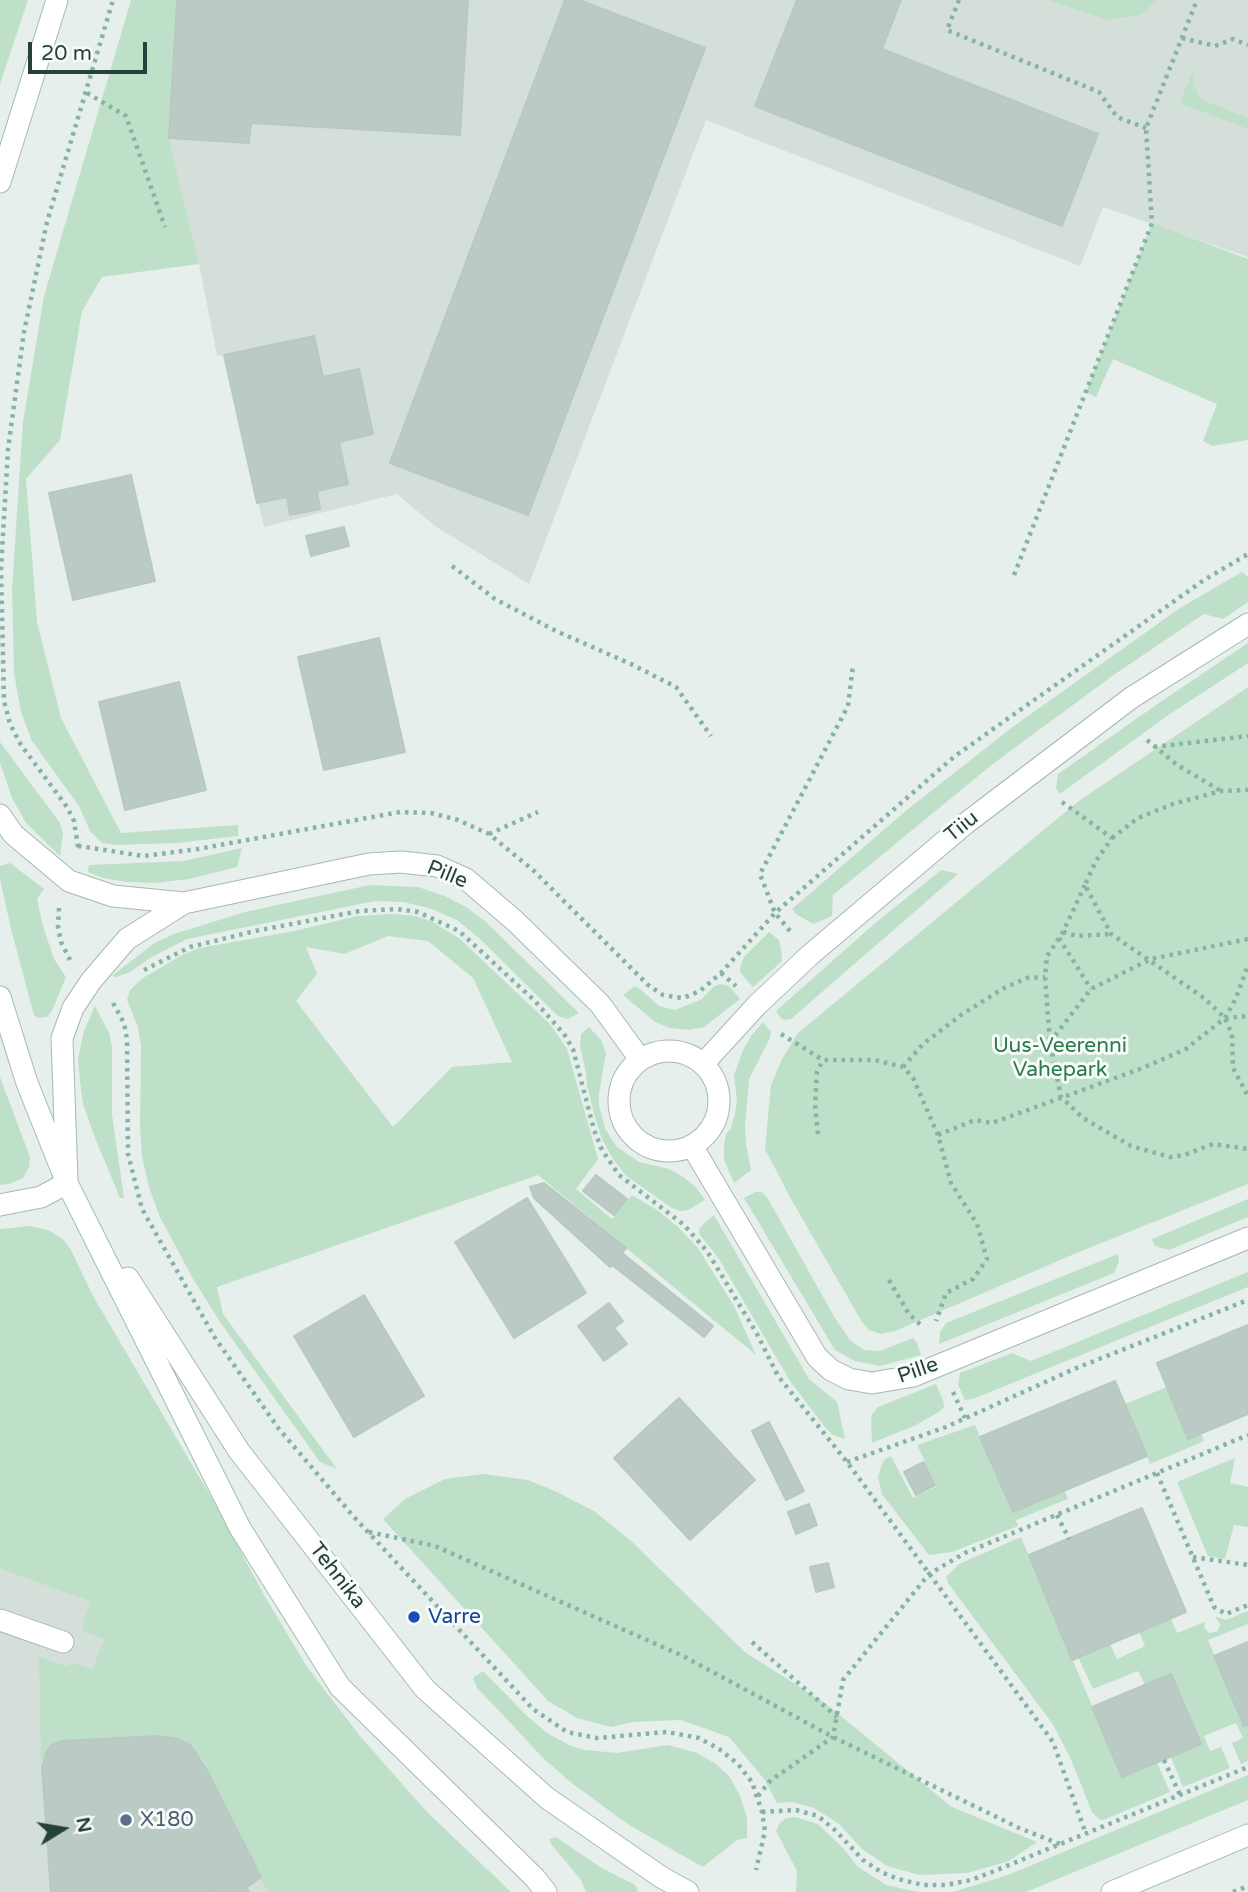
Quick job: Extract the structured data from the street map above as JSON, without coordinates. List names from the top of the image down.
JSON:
{
  "streets": {
    "street": ["Tiiu", "Pille", "Tehnika"]
  },
  "crossings": [
    ["Tiiu", "Pille"],
    ["Pille", "Tehnika"]
  ],
  "parks": ["Uus-Veerenni Vahepark"],
  "places": ["Varre", "X180"],
  "scale_bar": "20 m",
  "north": "right"
}
